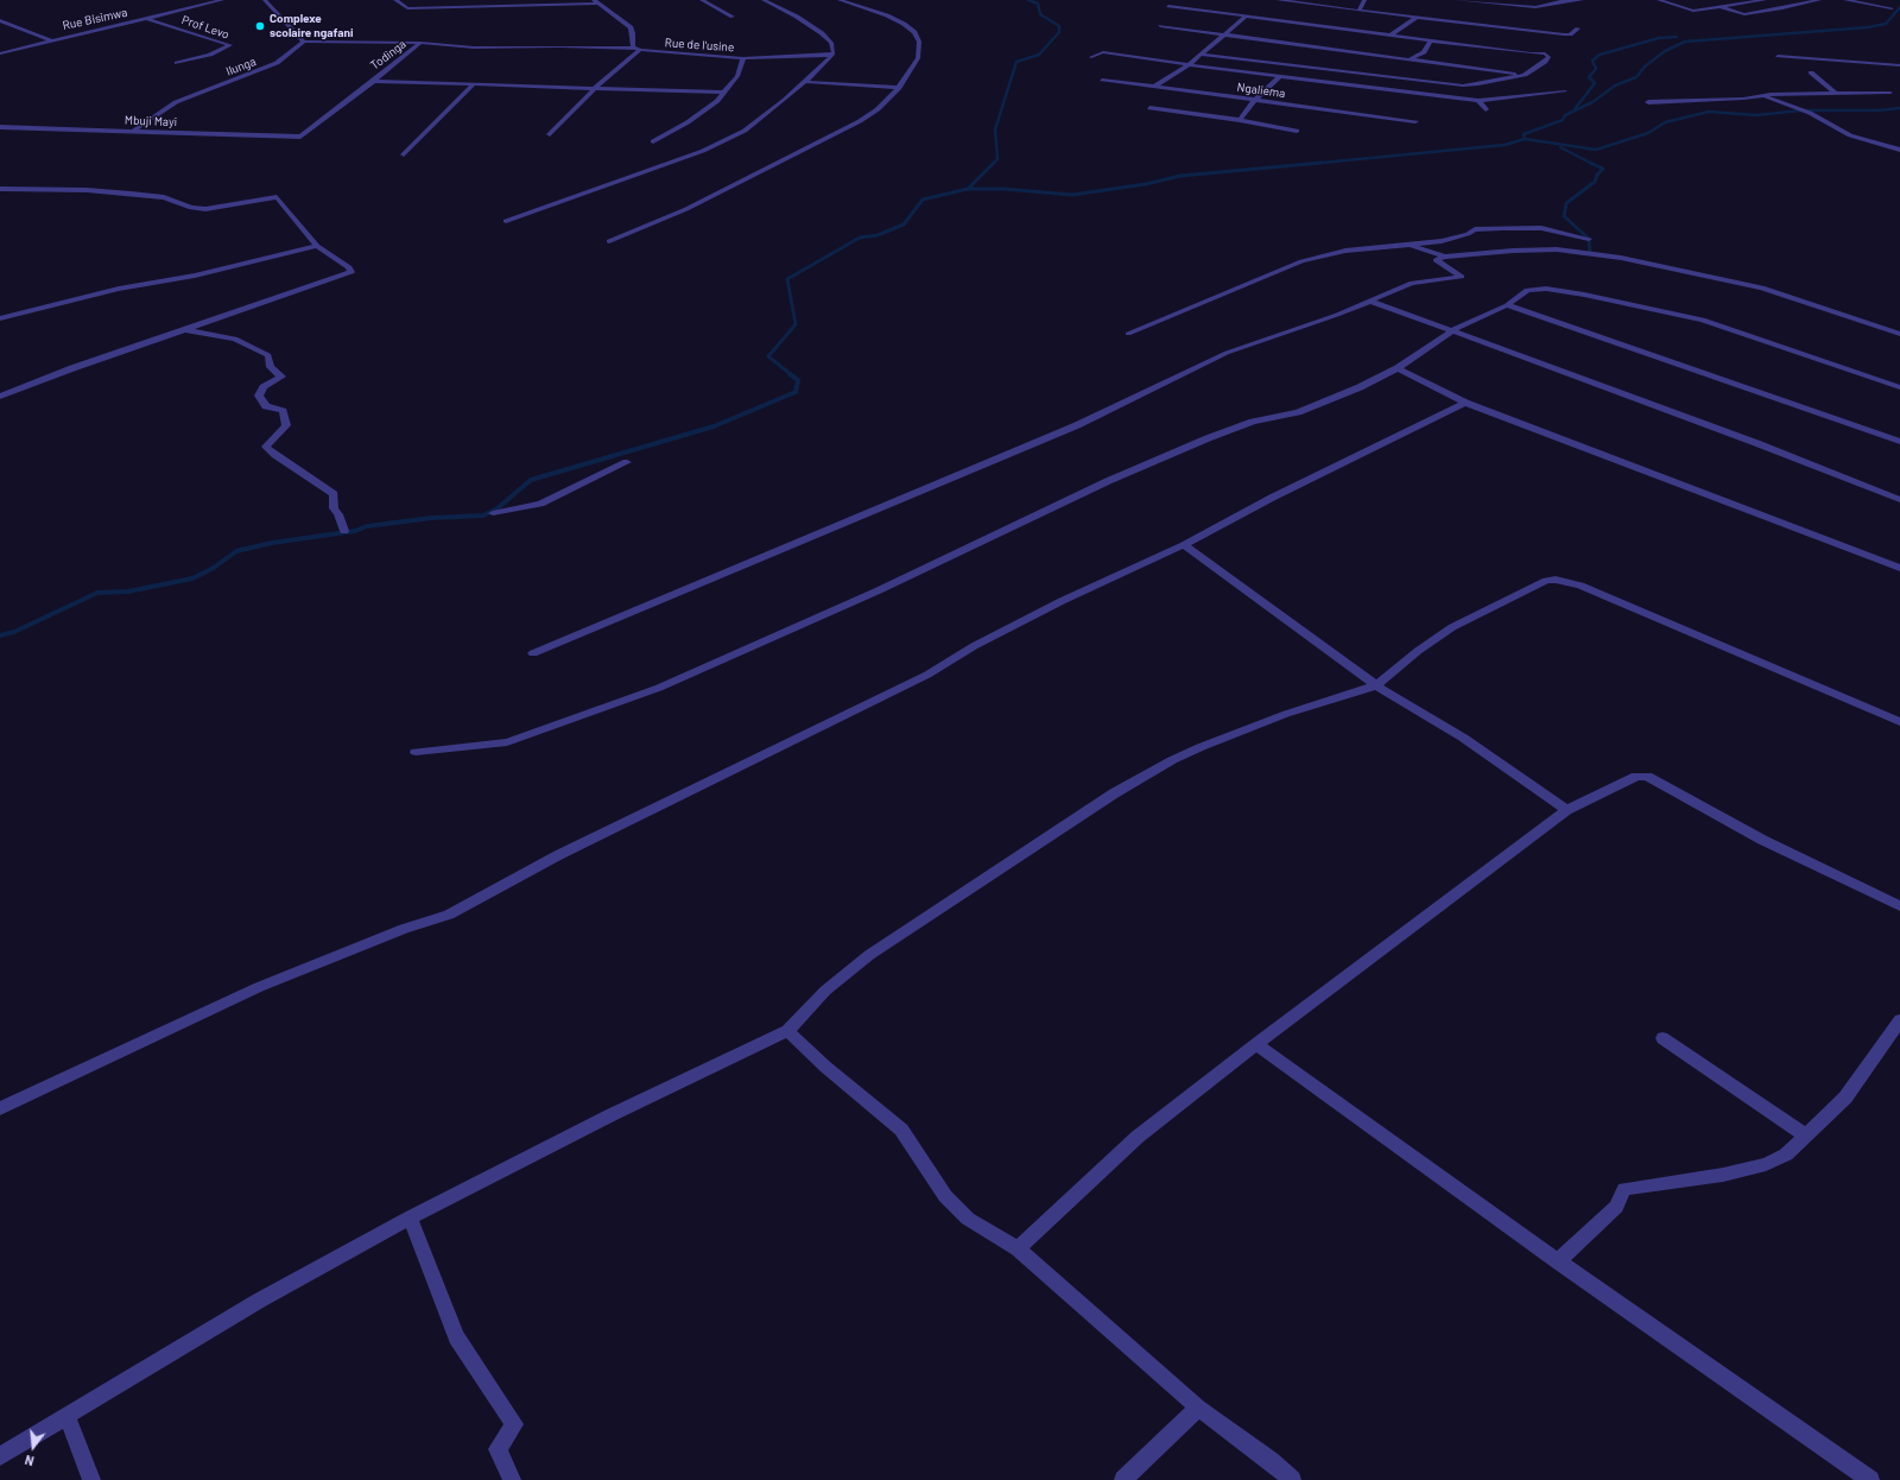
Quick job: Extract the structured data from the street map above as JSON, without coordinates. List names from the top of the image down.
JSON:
{
  "streets": {
    "street": [
      "Rue Bisimwa",
      "Prof Levo",
      "Rue de l'usine",
      "Todinga",
      "Ilunga",
      "Ngaliema",
      "Mbuji Mayi"
    ]
  },
  "crossings": [
    ["Rue Bisimwa", "Prof Levo"],
    ["Todinga", "Ilunga"],
    ["Todinga", "Mbuji Mayi"],
    ["Ilunga", "Mbuji Mayi"]
  ],
  "places": ["Complexe scolaire ngafani"],
  "north": "bottom"
}
